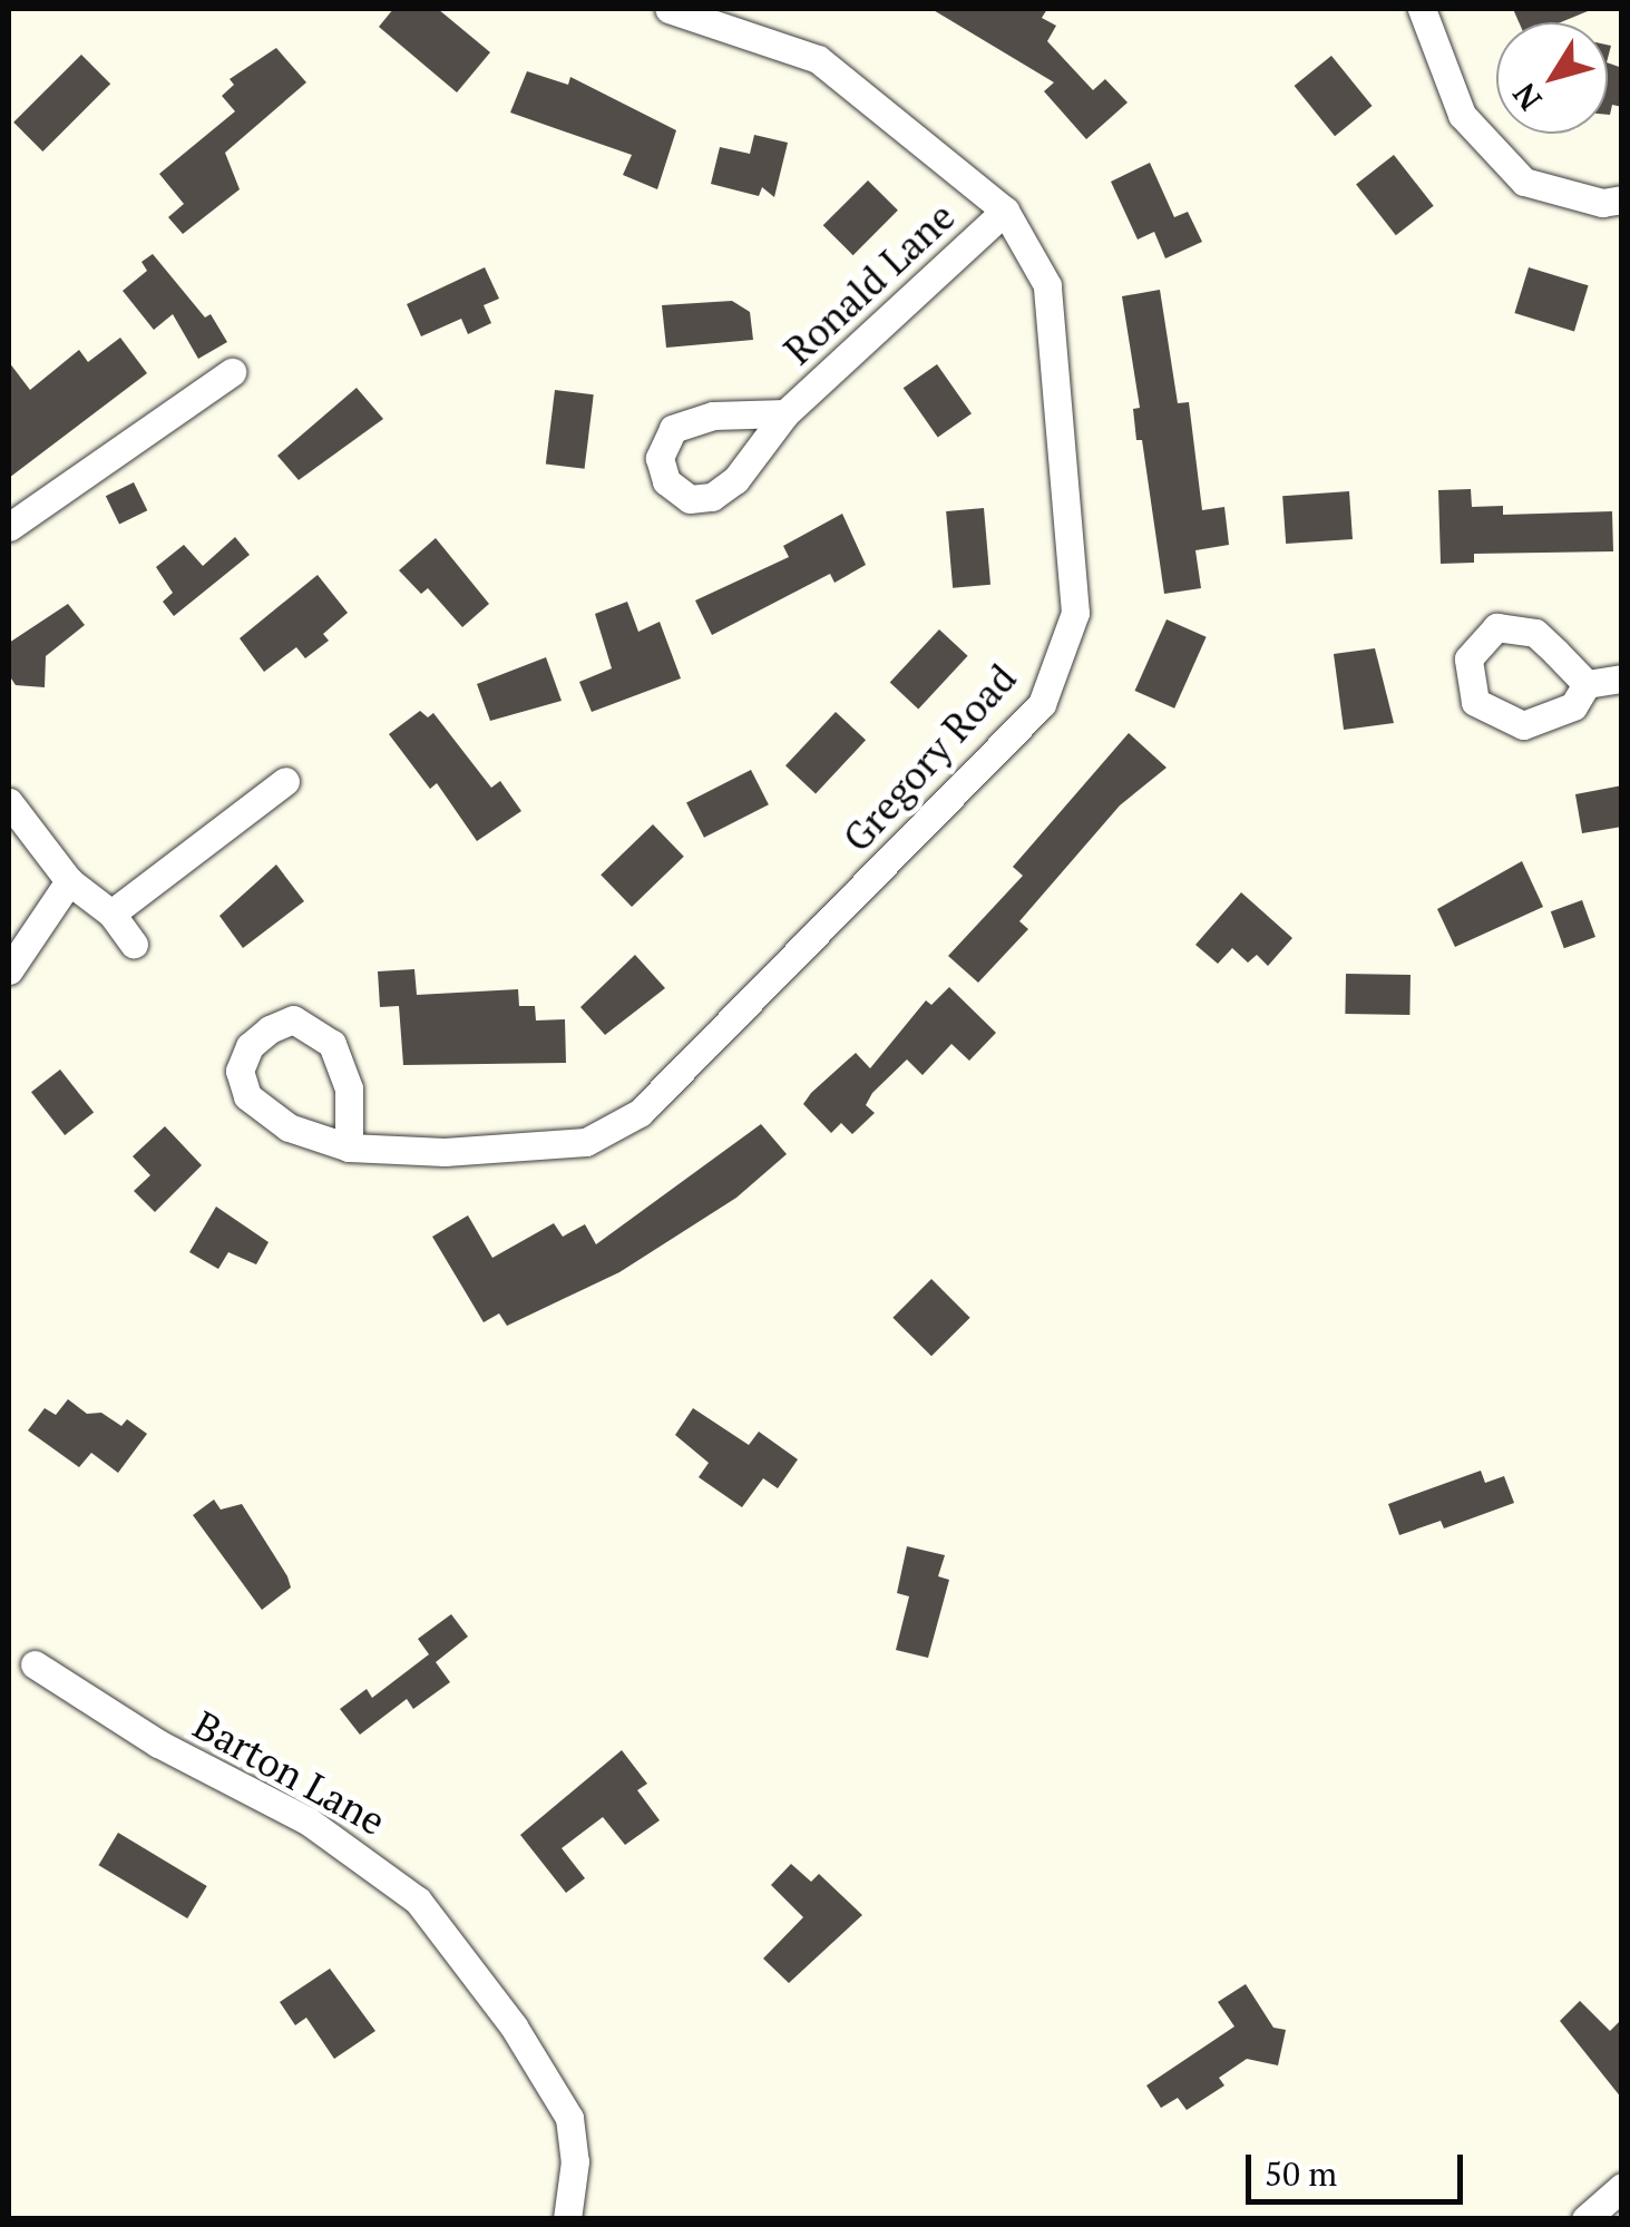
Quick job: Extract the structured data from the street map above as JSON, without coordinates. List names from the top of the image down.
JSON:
{
  "streets": {
    "street": ["Ronald Lane", "Gregory Road", "Barton Lane"]
  },
  "crossings": [
    ["Ronald Lane", "Gregory Road"]
  ],
  "scale_bar": "50 m",
  "north": "bottom left"
}
